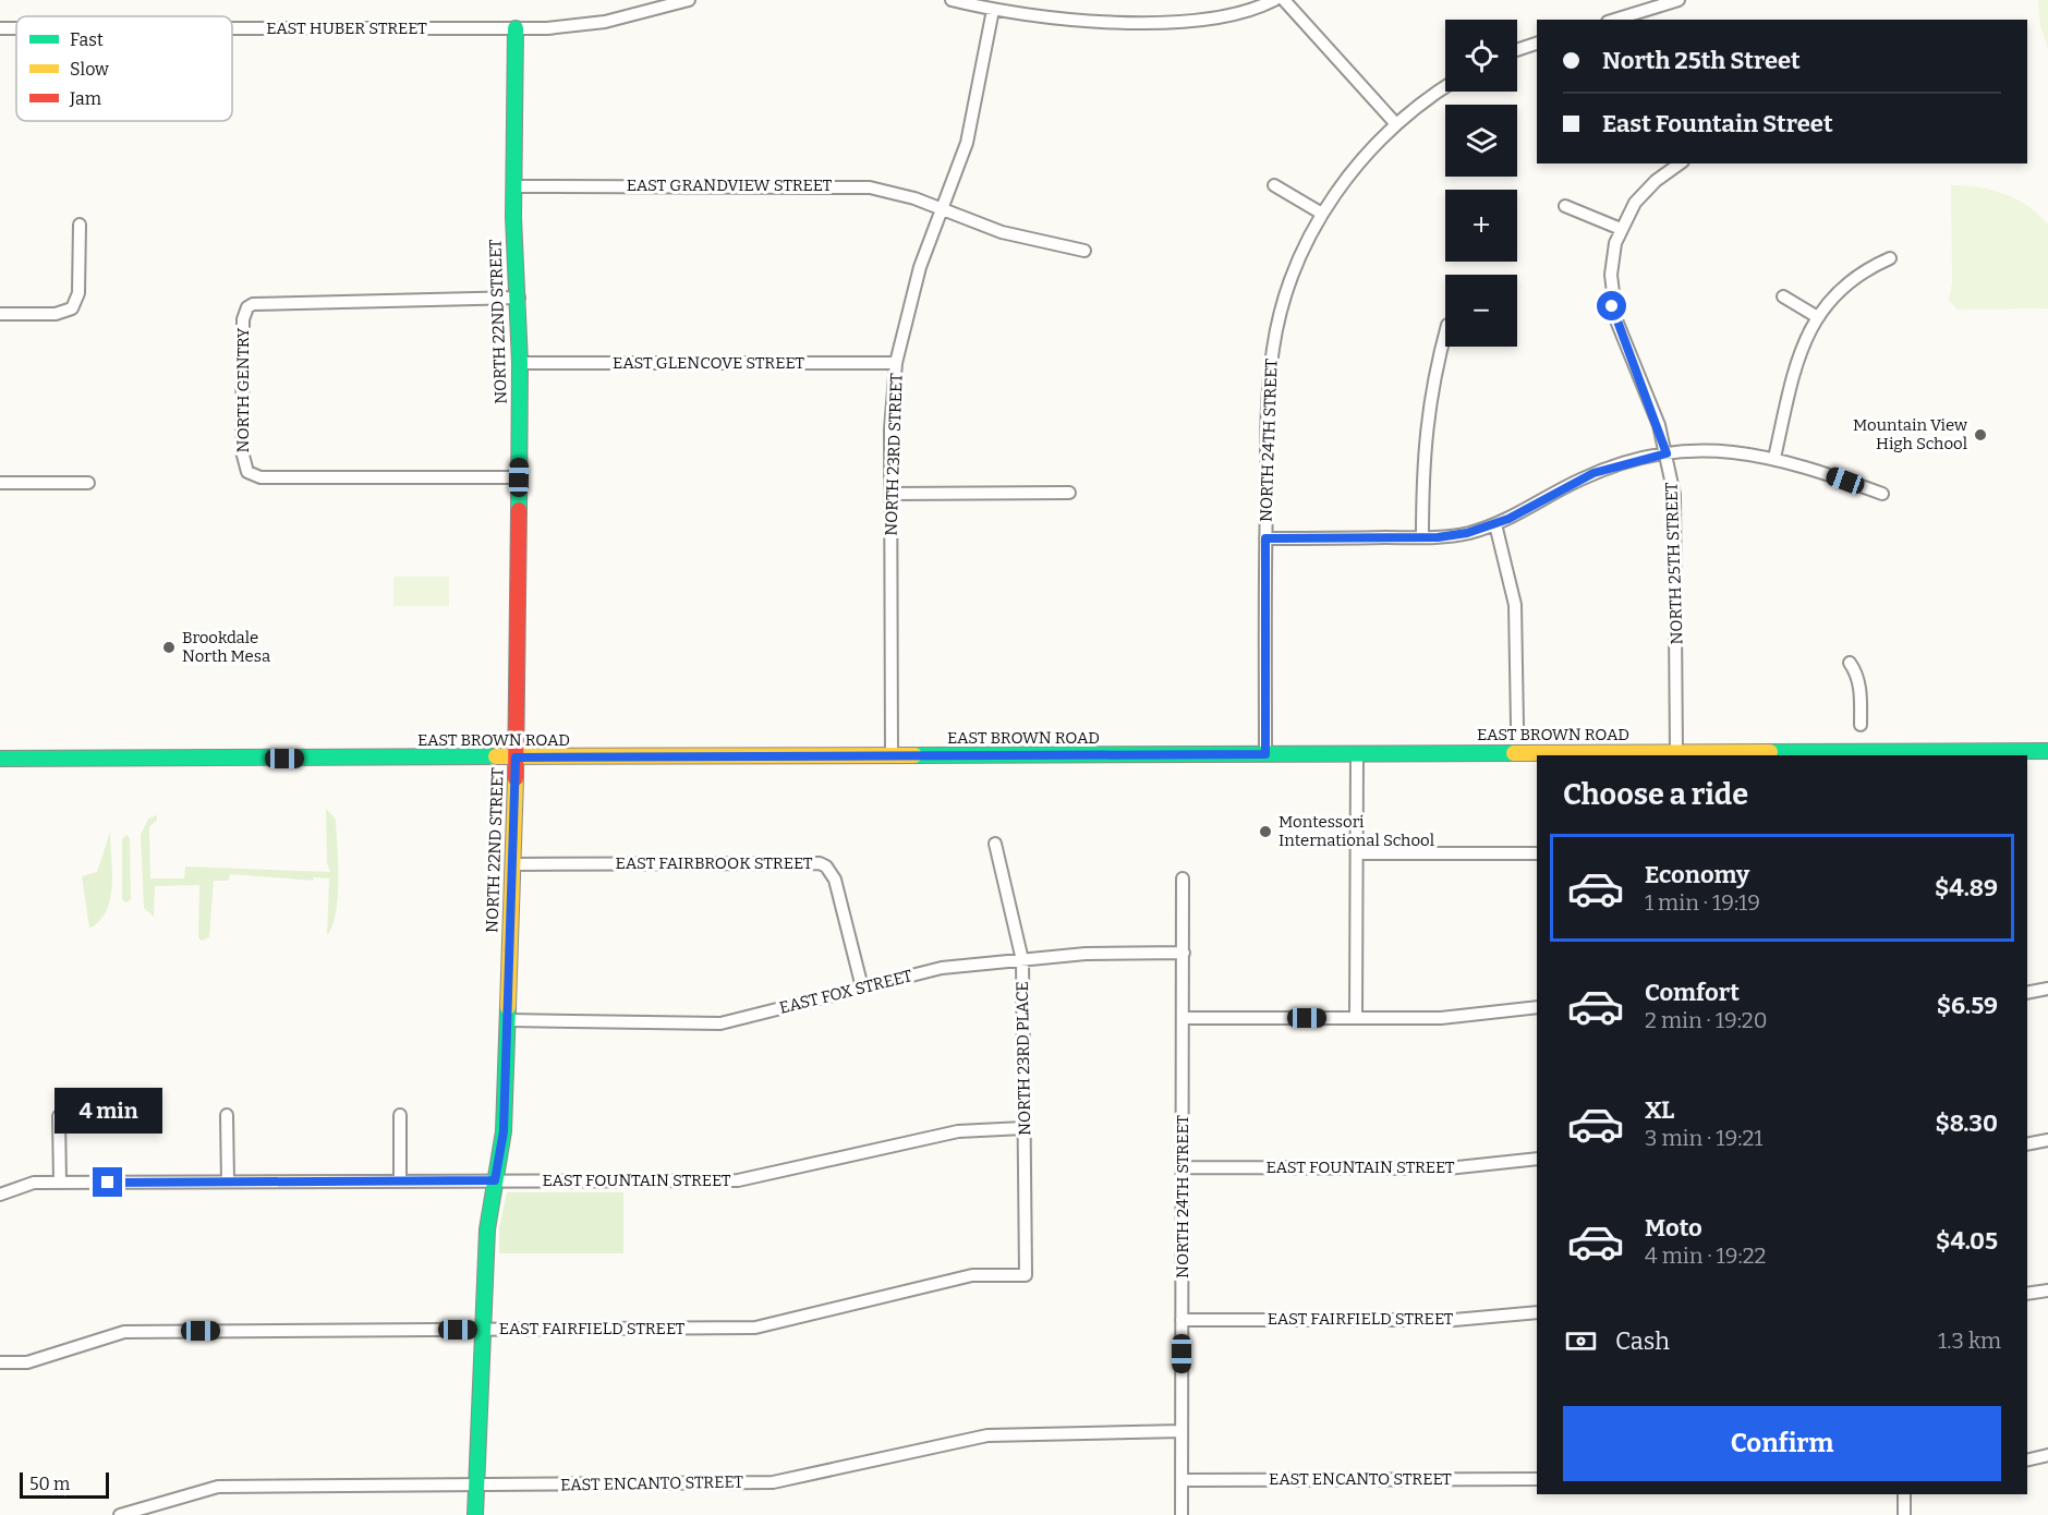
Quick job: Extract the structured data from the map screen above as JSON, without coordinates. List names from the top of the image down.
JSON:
{
  "streets": {
    "main road": ["NORTH 22ND STREET", "EAST BROWN ROAD"],
    "street": [
      "EAST HUBER STREET",
      "EAST GRANDVIEW STREET",
      "EAST GLENCOVE STREET",
      "NORTH GENTRY",
      "NORTH 24TH STREET",
      "NORTH 23RD STREET",
      "NORTH 25TH STREET",
      "EAST FAIRBROOK STREET",
      "EAST FOX STREET",
      "NORTH 23RD PLACE",
      "EAST FOUNTAIN STREET",
      "EAST FAIRFIELD STREET",
      "EAST ENCANTO STREET"
    ]
  },
  "crossings": [
    ["EAST HUBER STREET", "NORTH 22ND STREET"],
    ["EAST GRANDVIEW STREET", "NORTH 22ND STREET"],
    ["EAST GRANDVIEW STREET", "NORTH 23RD STREET"],
    ["NORTH 22ND STREET", "EAST GLENCOVE STREET"],
    ["NORTH 22ND STREET", "NORTH GENTRY"],
    ["NORTH 22ND STREET", "EAST BROWN ROAD"],
    ["NORTH 22ND STREET", "EAST FAIRBROOK STREET"],
    ["NORTH 22ND STREET", "EAST FOX STREET"],
    ["NORTH 22ND STREET", "EAST FOUNTAIN STREET"],
    ["NORTH 22ND STREET", "EAST FAIRFIELD STREET"],
    ["NORTH 22ND STREET", "EAST ENCANTO STREET"],
    ["EAST GLENCOVE STREET", "NORTH 23RD STREET"],
    ["NORTH 24TH STREET", "EAST BROWN ROAD"],
    ["NORTH 24TH STREET", "EAST FOX STREET"],
    ["NORTH 24TH STREET", "EAST FOUNTAIN STREET"],
    ["NORTH 24TH STREET", "EAST FAIRFIELD STREET"],
    ["NORTH 24TH STREET", "EAST ENCANTO STREET"],
    ["NORTH 23RD STREET", "EAST BROWN ROAD"],
    ["NORTH 25TH STREET", "EAST BROWN ROAD"],
    ["EAST FAIRBROOK STREET", "EAST FOX STREET"],
    ["EAST FOX STREET", "NORTH 23RD PLACE"],
    ["NORTH 23RD PLACE", "EAST FOUNTAIN STREET"],
    ["NORTH 23RD PLACE", "EAST FAIRFIELD STREET"]
  ],
  "places": ["Mountain View High School", "Brookdale North Mesa", "Montessori International School"],
  "legend": ["Fast", "Slow", "Jam"],
  "scale_bar": "50 m",
  "page": {
    "map_buttons": ["+", "−"],
    "banner": ["North 25th Street", "East Fountain Street"],
    "heading": "Choose a ride",
    "list": [
      {
        "name": "Economy",
        "note": "1 min · 19:19",
        "value": "$4.89"
      },
      {
        "name": "Comfort",
        "note": "2 min · 19:20",
        "value": "$6.59"
      },
      {
        "name": "XL",
        "note": "3 min · 19:21",
        "value": "$8.30"
      },
      {
        "name": "Moto",
        "note": "4 min · 19:22",
        "value": "$4.05"
      }
    ],
    "bubble": "4 min",
    "pay": ["Cash", "1.3 km"],
    "buttons": "Confirm",
    "scale": "50 m"
  }
}
